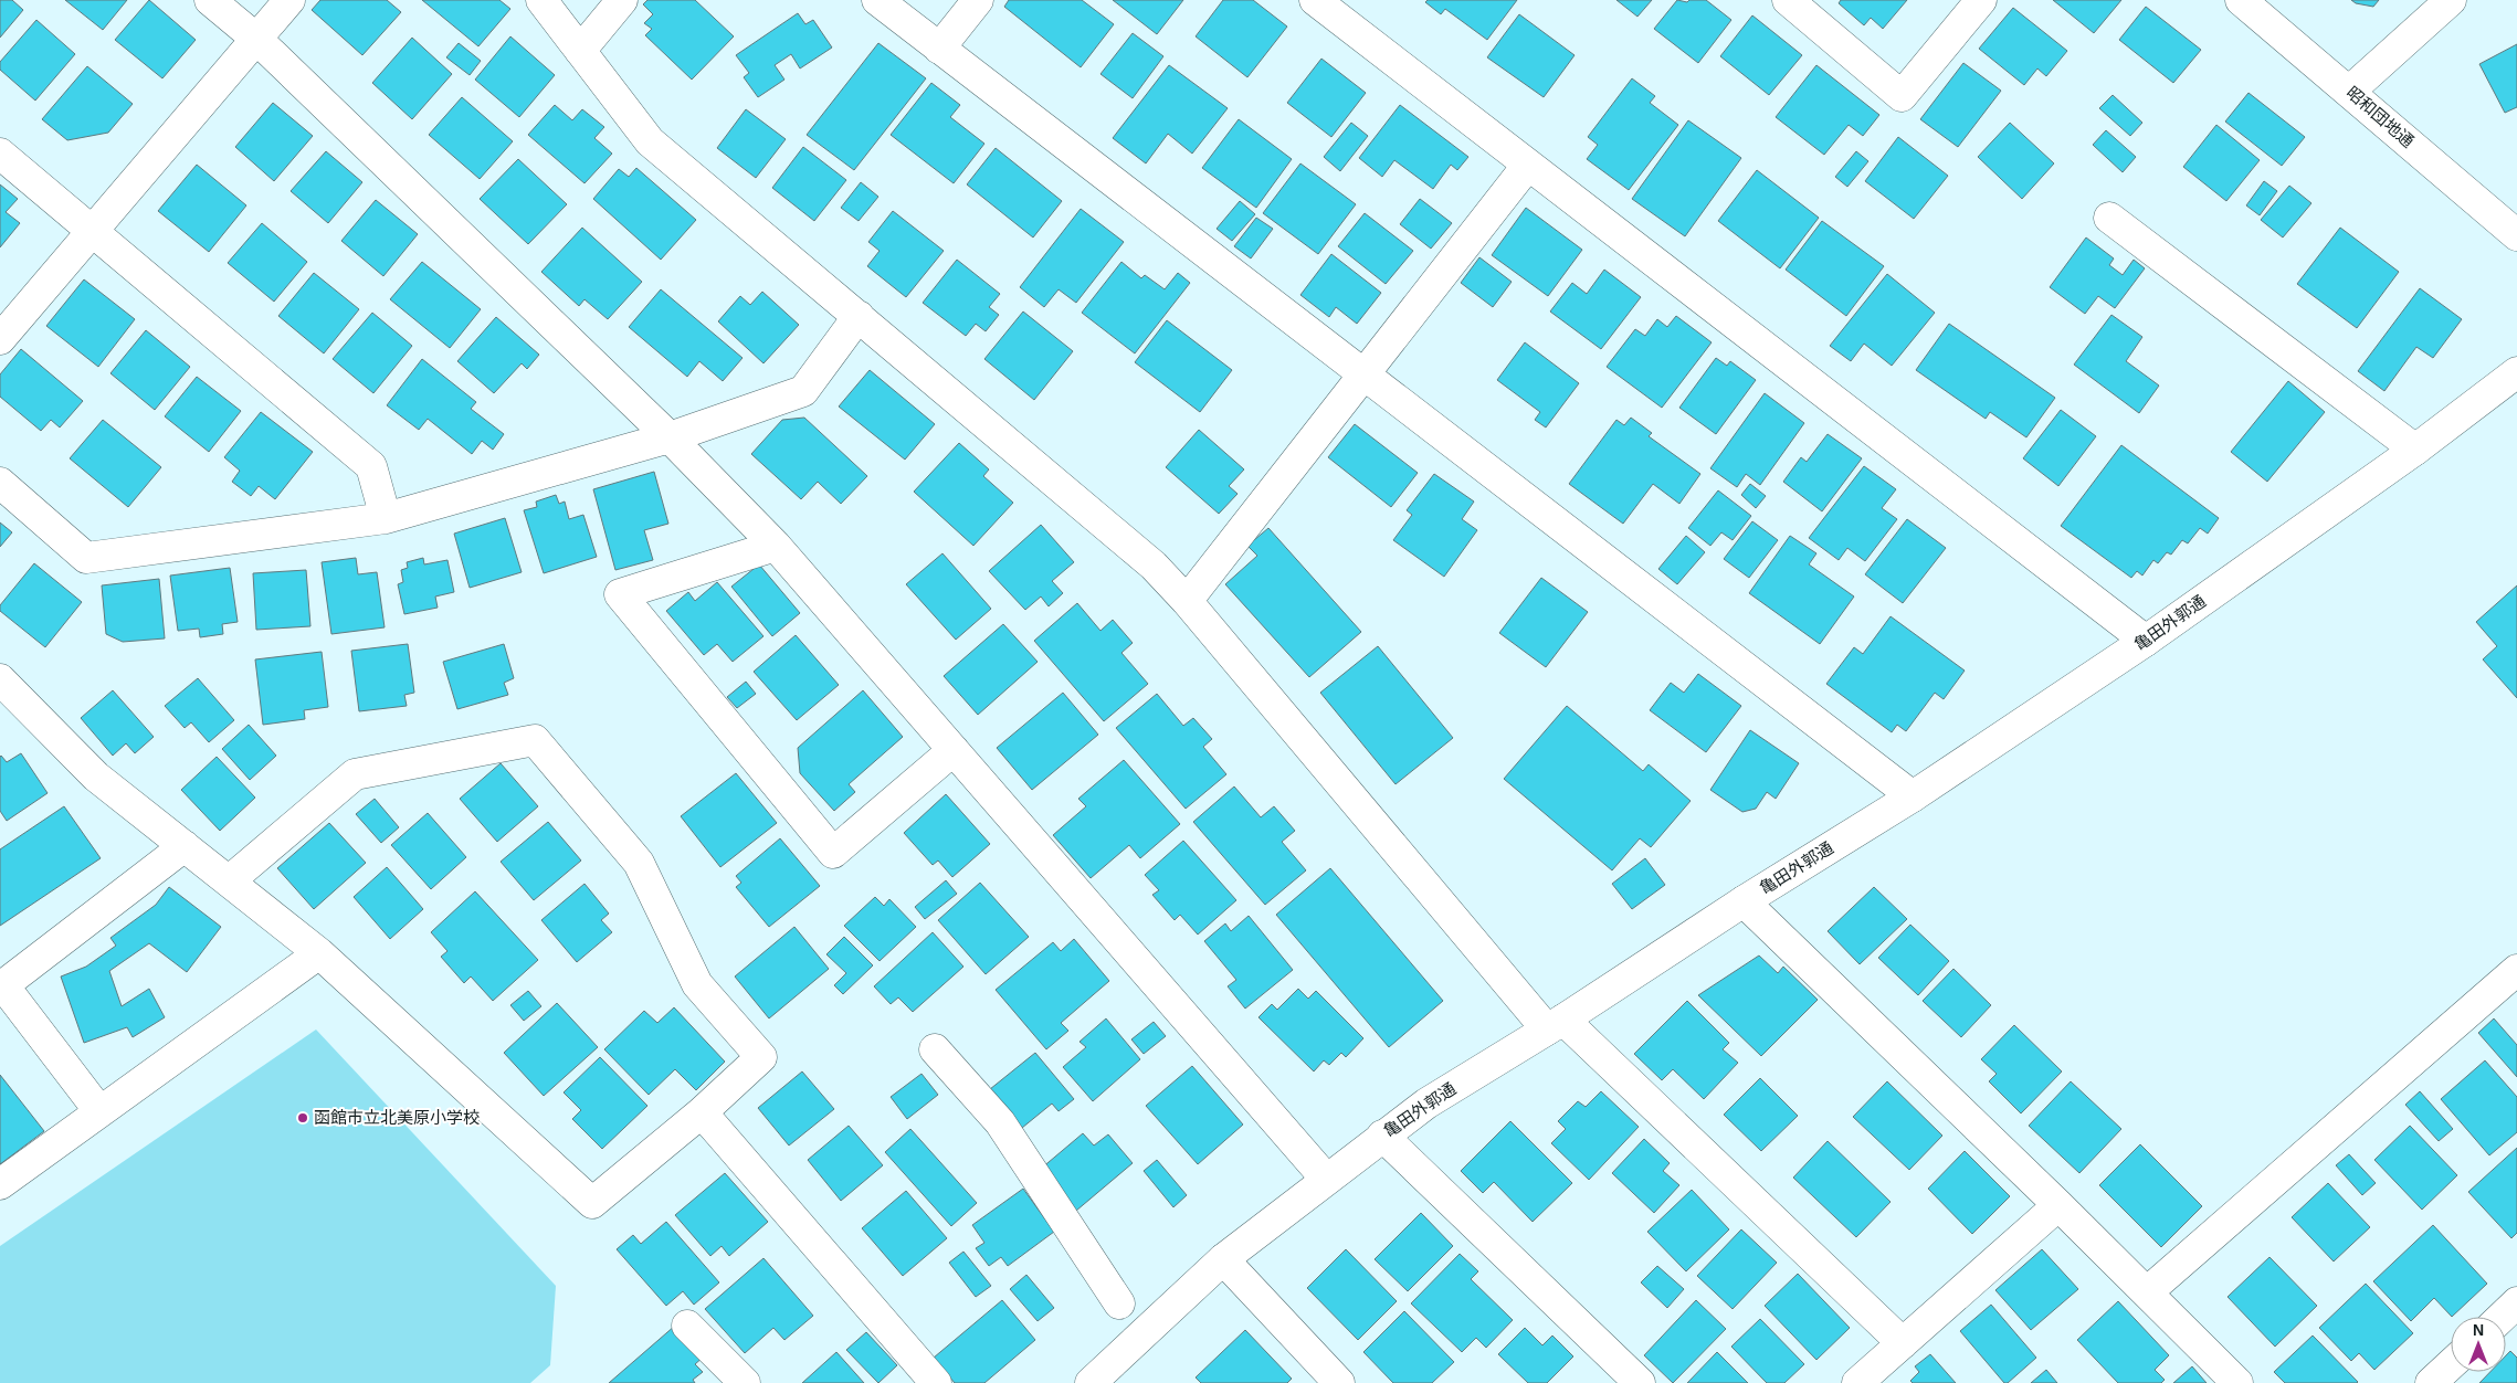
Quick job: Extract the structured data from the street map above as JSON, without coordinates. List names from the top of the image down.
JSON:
{
  "streets": {
    "street": ["昭和団地通", "亀田外郭通"]
  },
  "places": ["函館市立北美原小学校"],
  "north": "top"
}
